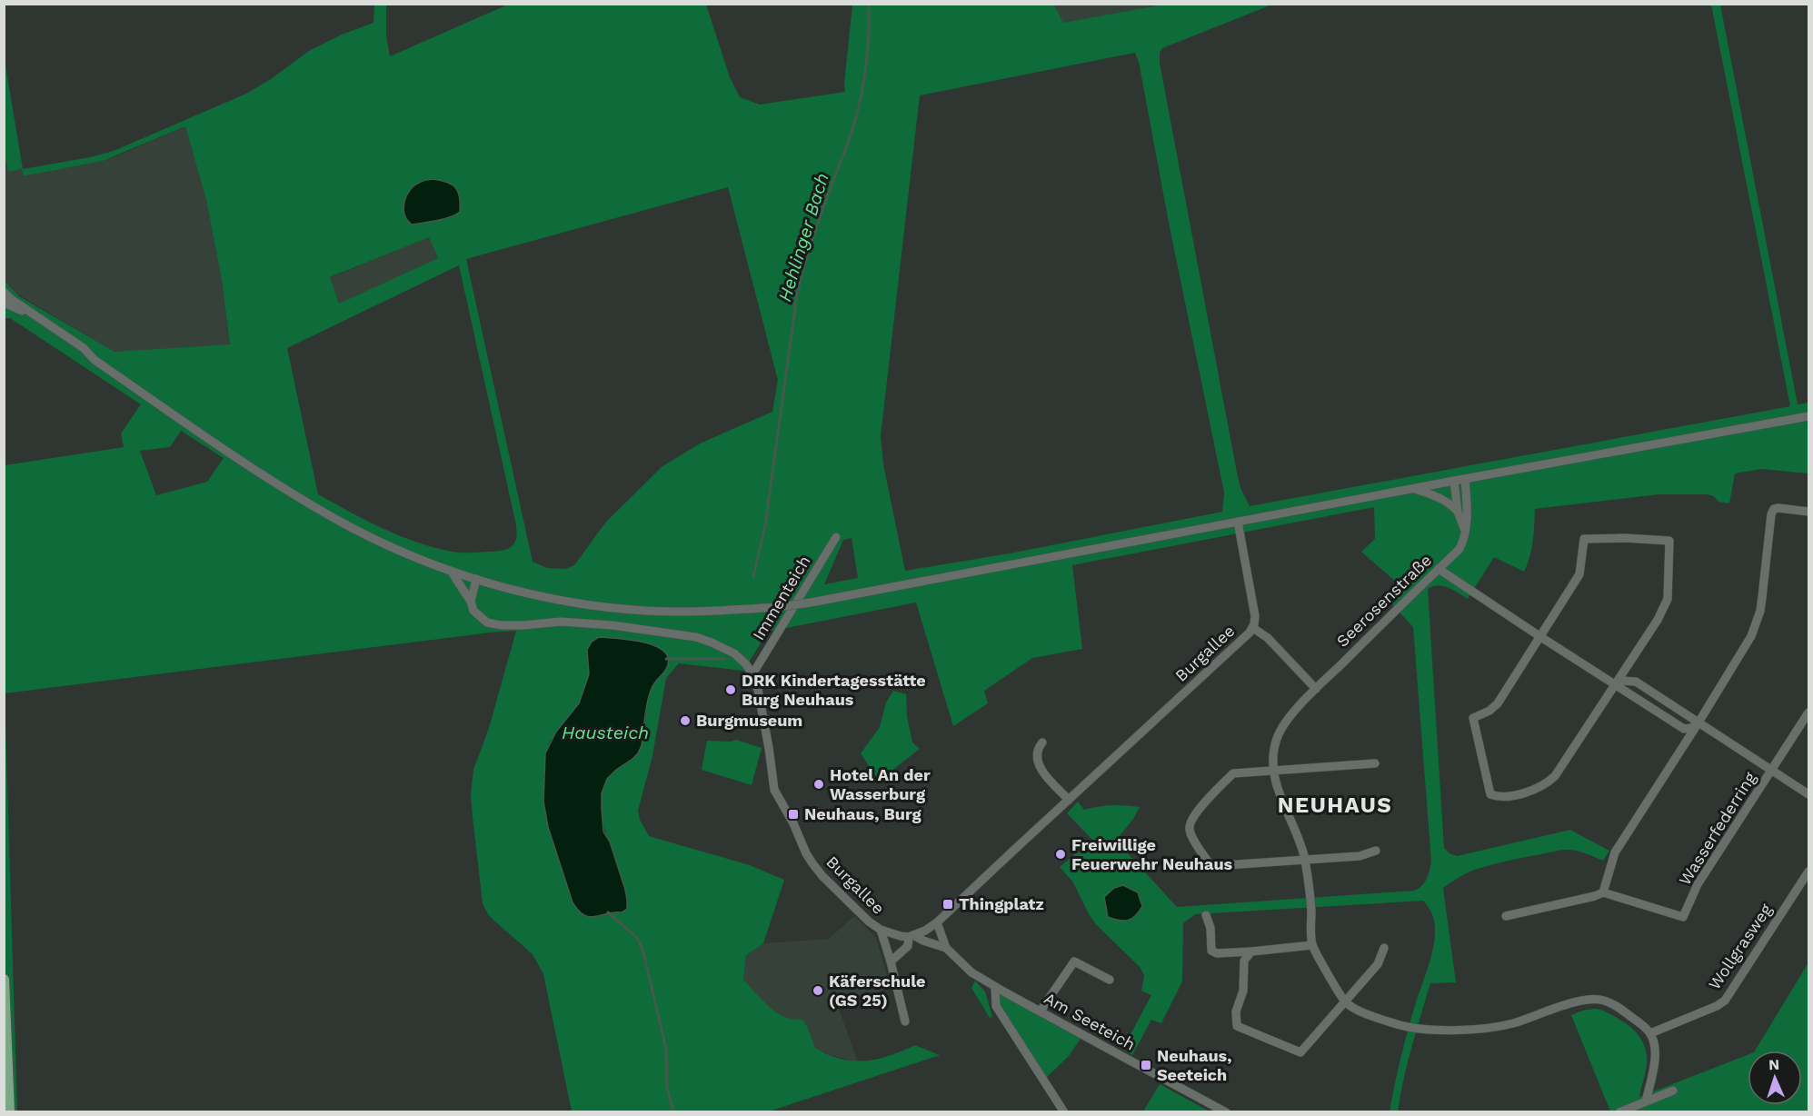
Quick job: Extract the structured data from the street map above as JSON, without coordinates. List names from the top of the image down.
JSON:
{
  "streets": {
    "street": [
      "Immenteich",
      "Seerosenstraße",
      "Burgallee",
      "Wasserfederring",
      "Wollgrasweg",
      "Am Seeteich"
    ]
  },
  "crossings": [
    ["Immenteich", "Burgallee"],
    ["Burgallee", "Am Seeteich"]
  ],
  "districts": ["NEUHAUS"],
  "water": ["Hehlinger Bach", "Hausteich"],
  "places": {
    "other": [
      "DRK Kindertagesstätte Burg Neuhaus",
      "Burgmuseum",
      "Hotel An der Wasserburg",
      "Freiwillige Feuerwehr Neuhaus",
      "Käferschule (GS 25)"
    ],
    "transit": ["Neuhaus, Burg", "Thingplatz", "Neuhaus, Seeteich"]
  },
  "north": "top"
}
